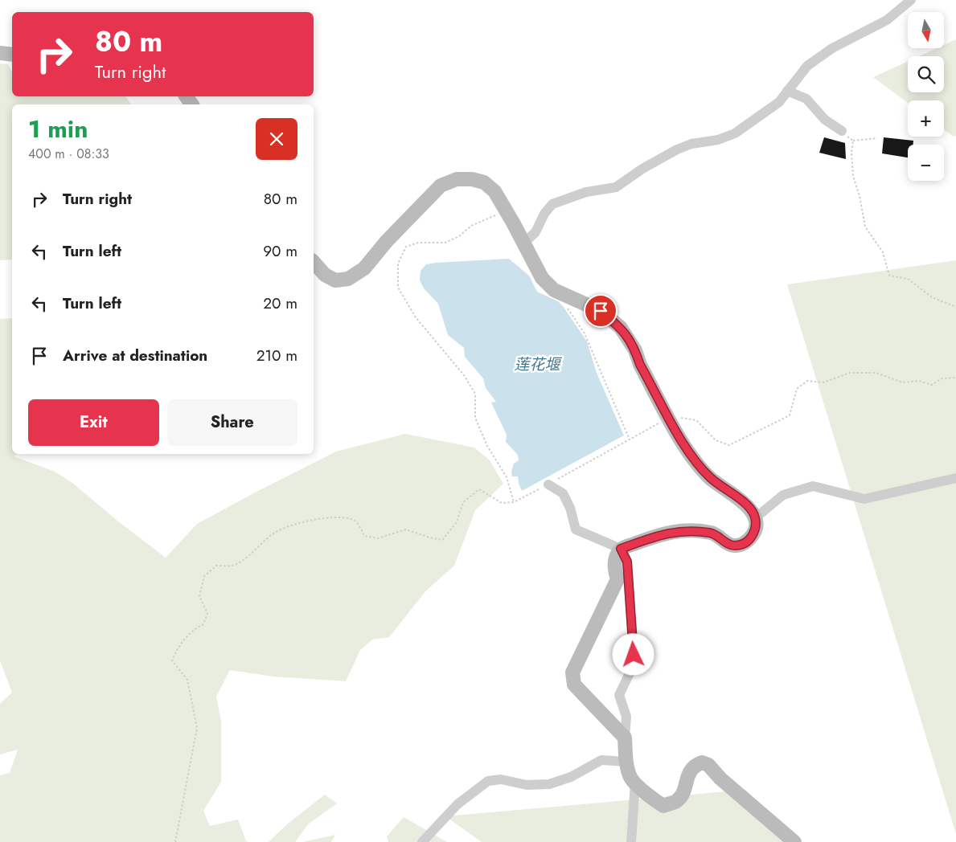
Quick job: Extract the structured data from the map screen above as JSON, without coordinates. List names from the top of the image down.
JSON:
{
  "water": ["莲花堰"],
  "north": "bottom",
  "page": {
    "map_buttons": ["+", "−"],
    "turn": ["80 m", "Turn right"],
    "heading": ["1 min", "400 m · 08:33"],
    "list": [
      {
        "name": "Turn right",
        "value": "80 m"
      },
      {
        "name": "Turn left",
        "value": "90 m"
      },
      {
        "name": "Turn left",
        "value": "20 m"
      },
      {
        "name": "Arrive at destination",
        "value": "210 m"
      }
    ],
    "buttons": ["Exit", "Share"]
  }
}
